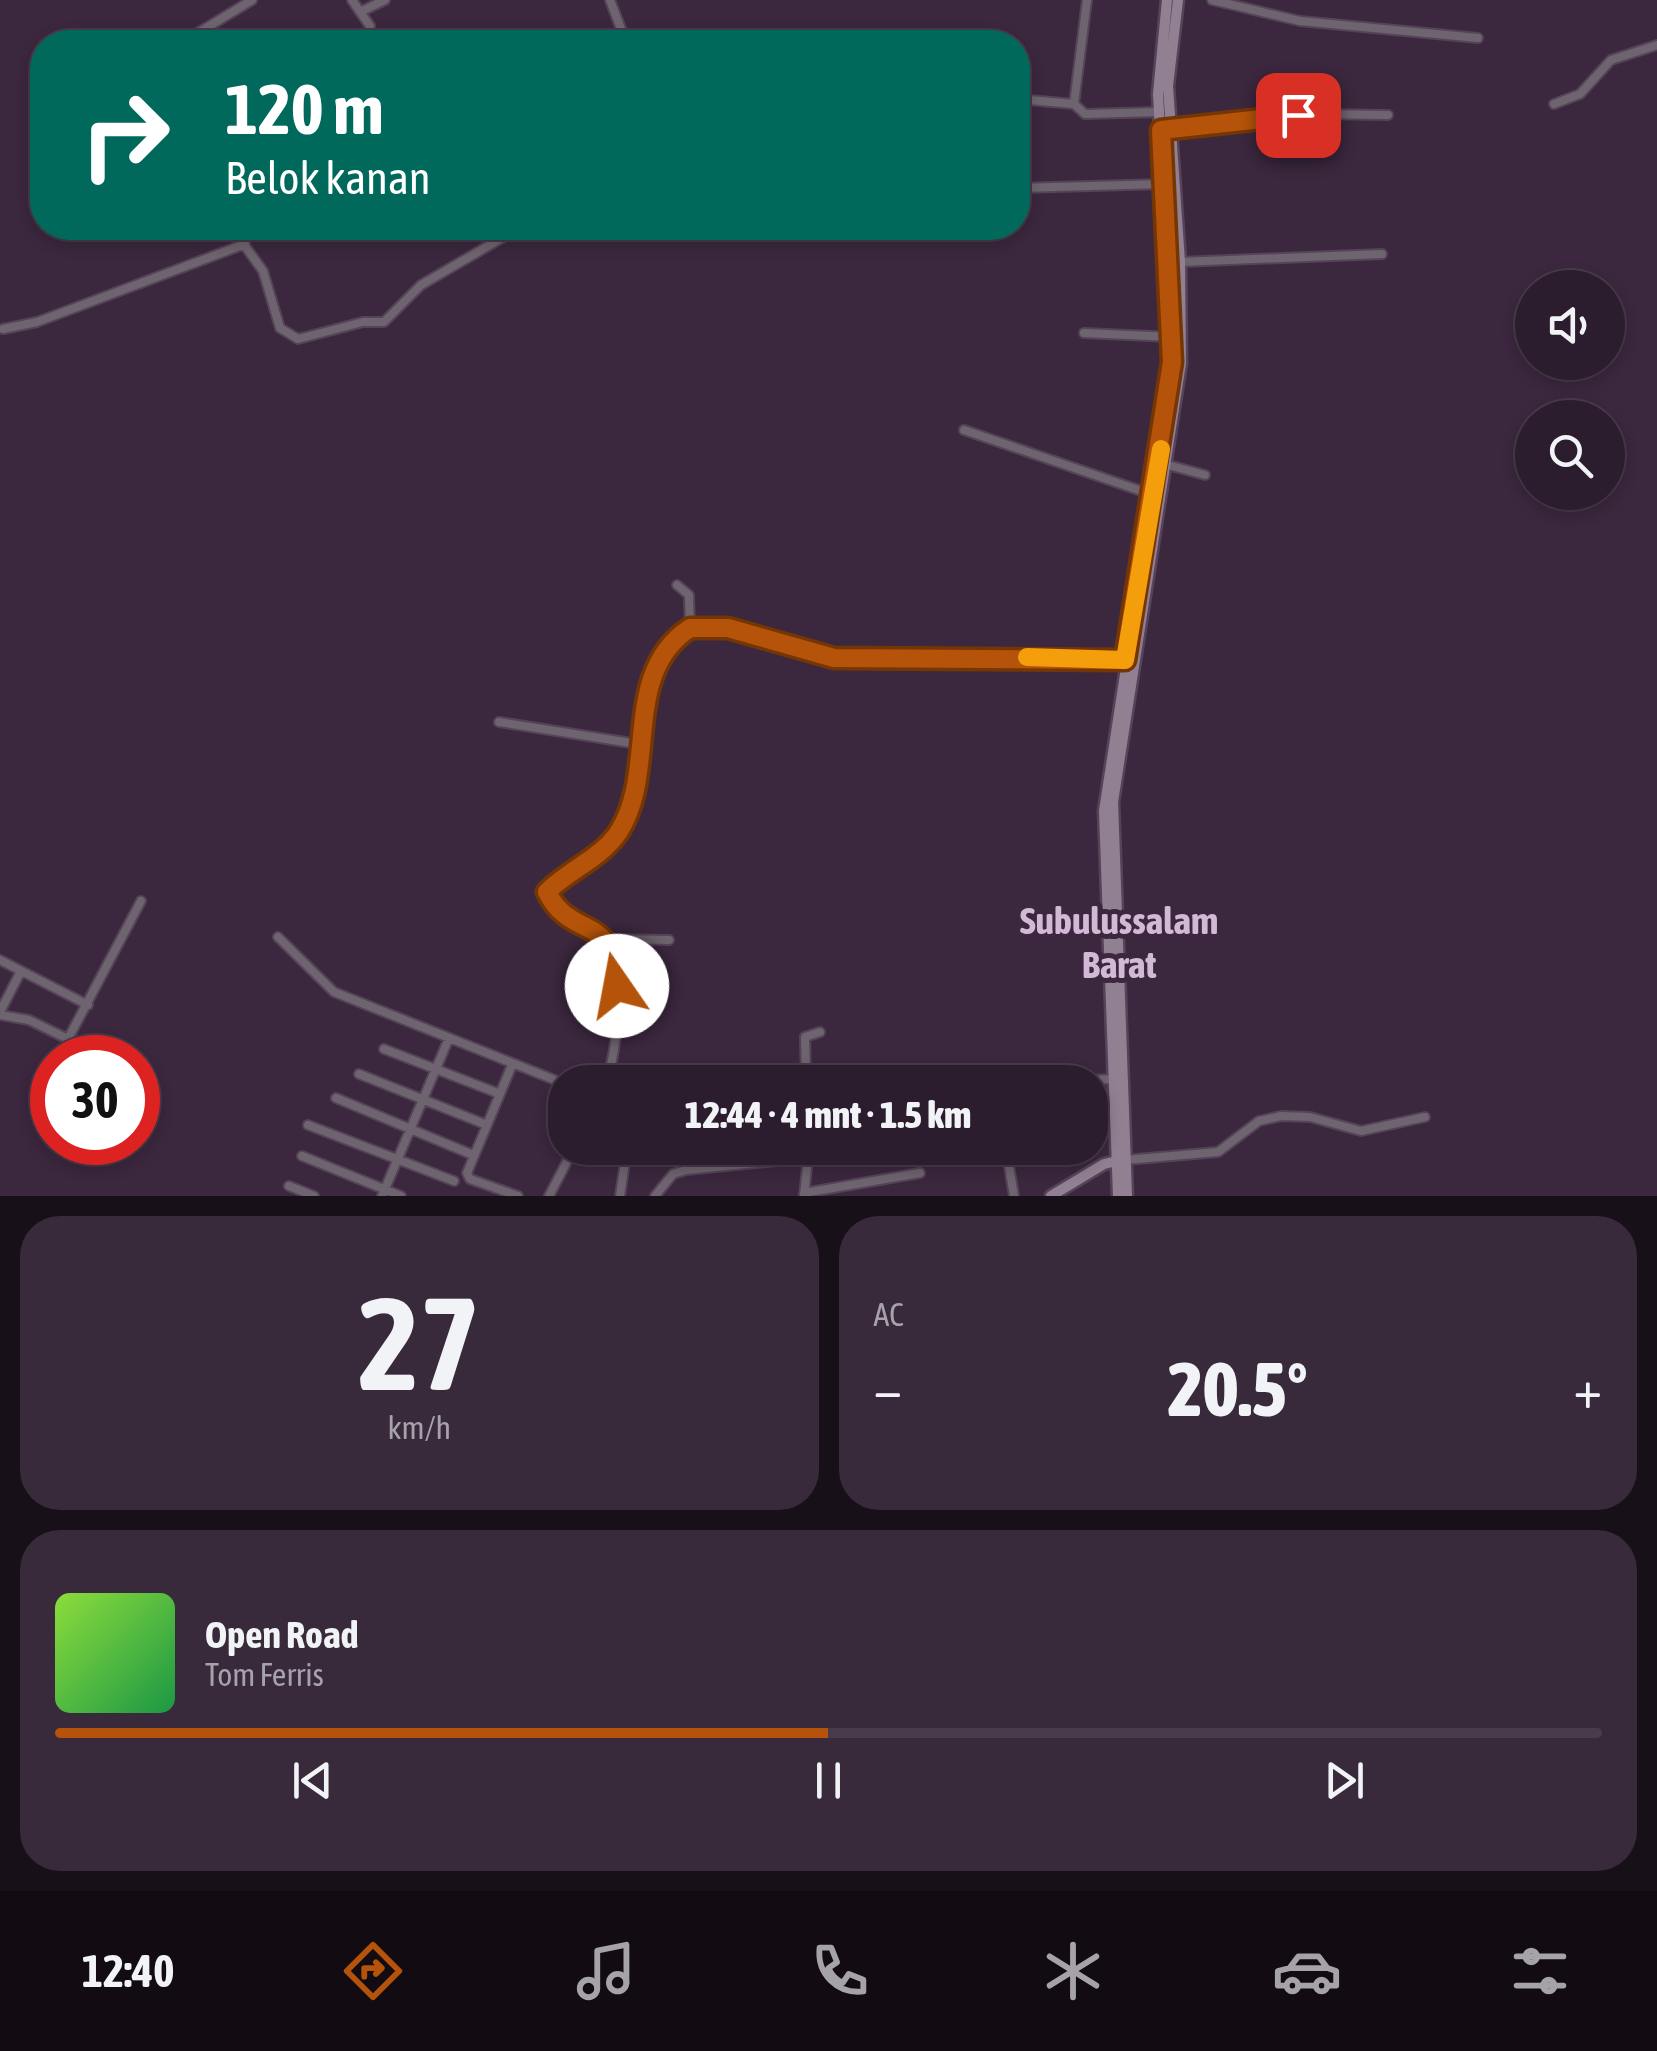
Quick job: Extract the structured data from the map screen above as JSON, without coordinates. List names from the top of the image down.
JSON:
{
  "districts": ["Subulussalam Barat"],
  "page": {
    "turn": ["120 m", "Belok kanan"],
    "limit": "30",
    "trip": "12:44 · 4 mnt · 1.5 km",
    "tile": [
      ["27", "km/h"],
      "AC"
    ],
    "heat": ["−", "20.5°", "+"],
    "song": ["Open Road", "Tom Ferris"],
    "tabs": "12:40"
  }
}
